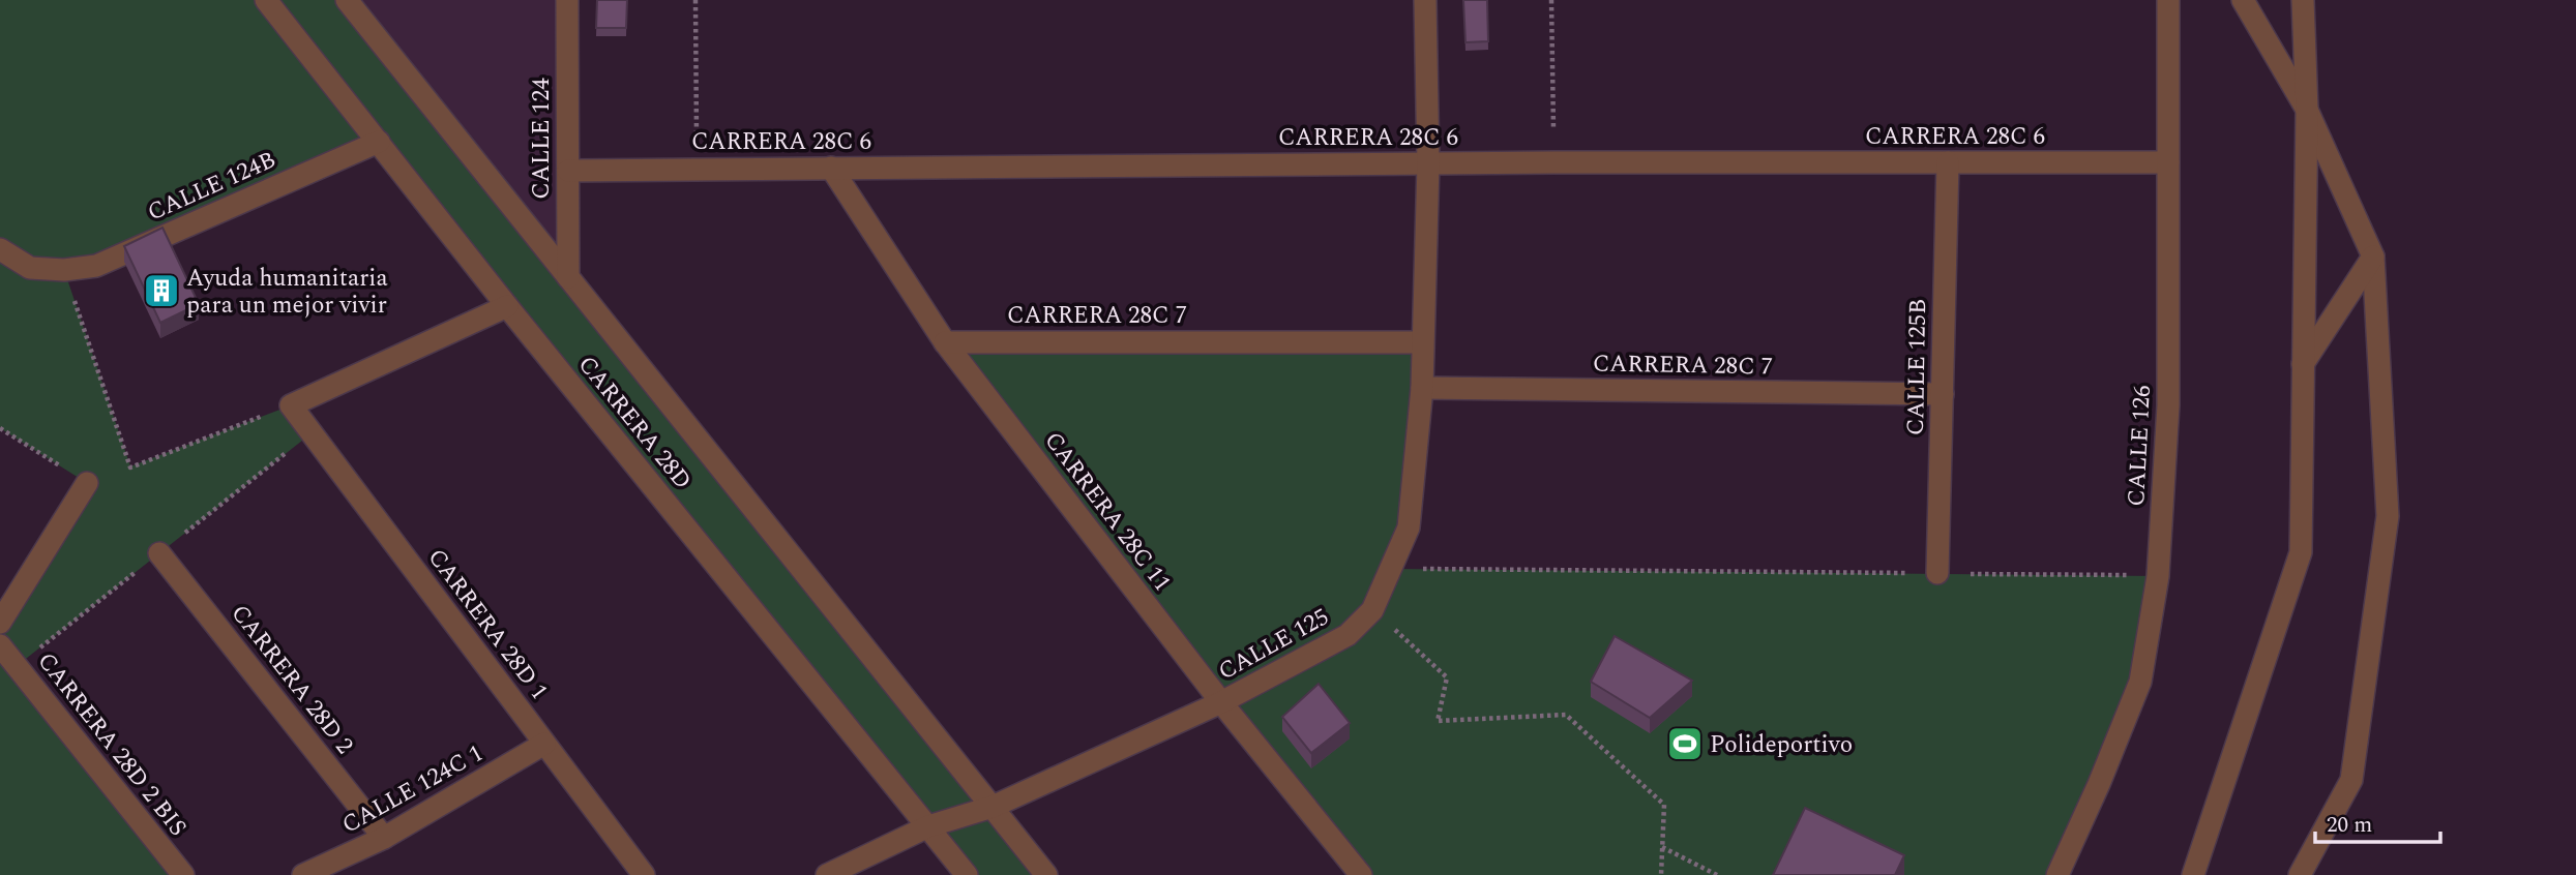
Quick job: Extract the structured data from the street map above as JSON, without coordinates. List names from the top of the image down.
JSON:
{
  "streets": {
    "street": [
      "CARRERA 28C 6",
      "CALLE 124",
      "CALLE 124B",
      "CARRERA 28C 7",
      "CALLE 125B",
      "CARRERA 28D",
      "CALLE 126",
      "CARRERA 28C 11",
      "CARRERA 28D 1",
      "CALLE 125",
      "CARRERA 28D 2",
      "CARRERA 28D 2 BIS",
      "CALLE 124C 1"
    ]
  },
  "crossings": [
    ["CARRERA 28C 6", "CALLE 124"],
    ["CARRERA 28C 6", "CALLE 125B"],
    ["CARRERA 28C 6", "CALLE 126"],
    ["CARRERA 28C 6", "CARRERA 28C 11"],
    ["CARRERA 28C 6", "CALLE 125"],
    ["CALLE 124", "CARRERA 28D"],
    ["CALLE 124B", "CARRERA 28D"],
    ["CARRERA 28C 7", "CALLE 125B"],
    ["CARRERA 28C 7", "CARRERA 28C 11"],
    ["CARRERA 28C 7", "CALLE 125"],
    ["CARRERA 28D", "CALLE 125"],
    ["CARRERA 28C 11", "CALLE 125"],
    ["CARRERA 28D 1", "CALLE 124C 1"],
    ["CARRERA 28D 2", "CALLE 124C 1"]
  ],
  "places": {
    "building": ["Ayuda humanitaria para un mejor vivir"],
    "sports": ["Polideportivo"]
  },
  "scale_bar": "20 m"
}
